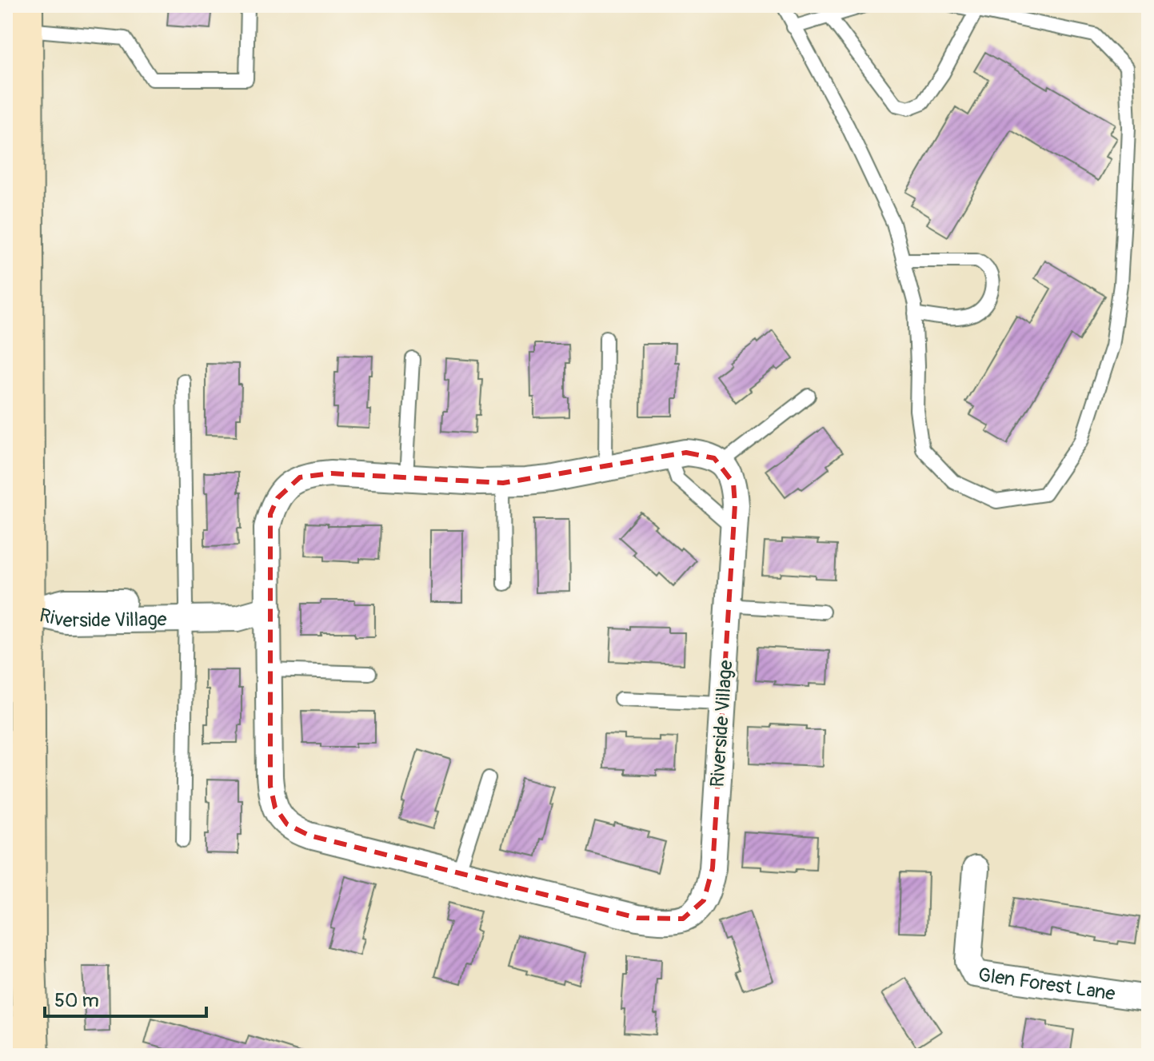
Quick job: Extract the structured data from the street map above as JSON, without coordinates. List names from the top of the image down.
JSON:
{
  "streets": {
    "street": ["Riverside Village", "Glen Forest Lane"]
  },
  "scale_bar": "50 m"
}
